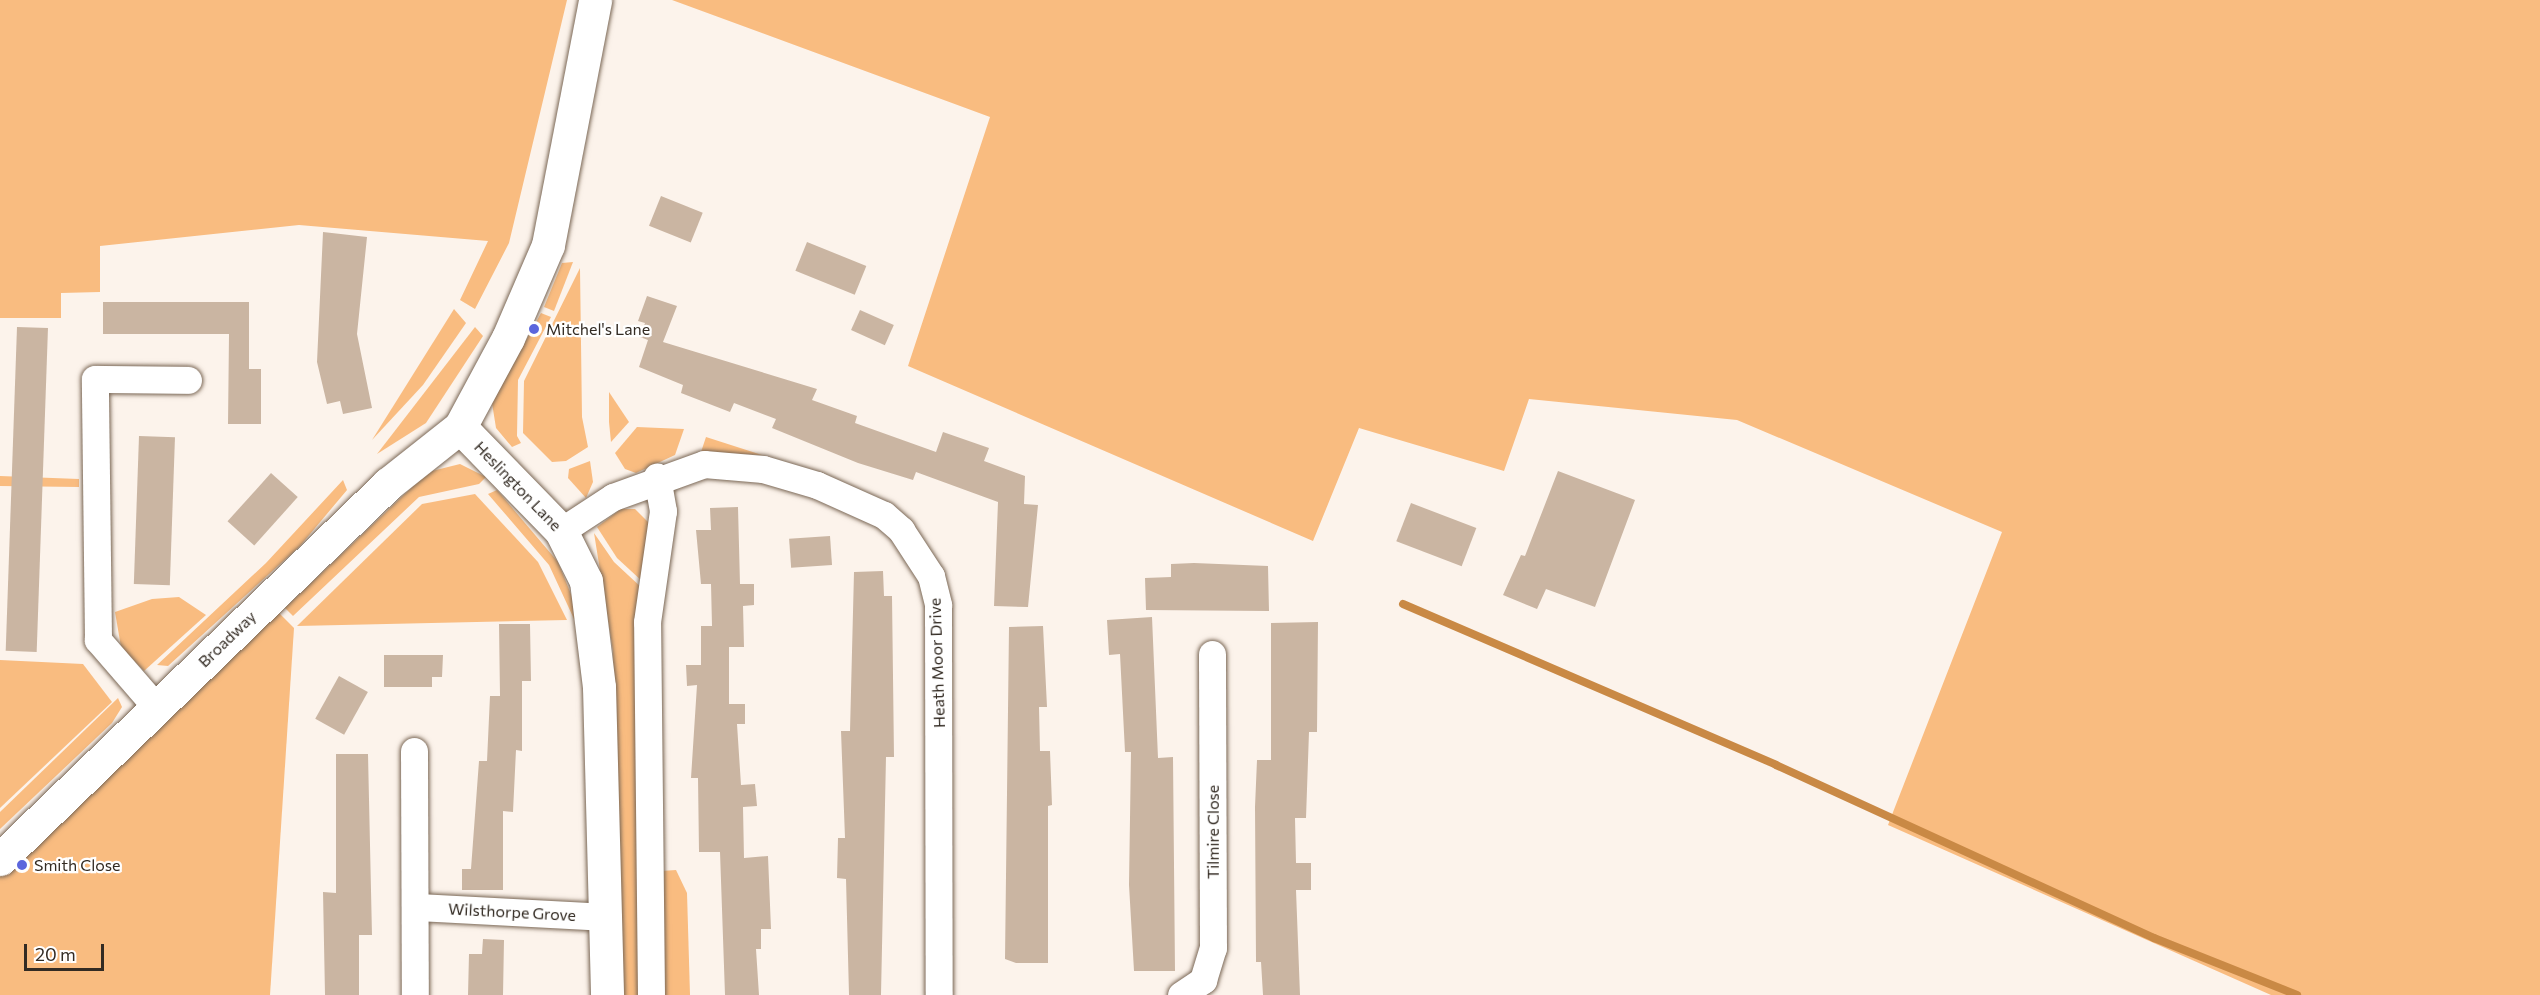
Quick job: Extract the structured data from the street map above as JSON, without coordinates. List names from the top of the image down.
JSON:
{
  "streets": {
    "street": [
      "Heslington Lane",
      "Broadway",
      "Heath Moor Drive",
      "Tilmire Close",
      "Wilsthorpe Grove"
    ]
  },
  "crossings": [
    ["Heslington Lane", "Broadway"],
    ["Heslington Lane", "Heath Moor Drive"],
    ["Heslington Lane", "Wilsthorpe Grove"]
  ],
  "places": ["Mitchel's Lane", "Smith Close"],
  "scale_bar": "20 m"
}
